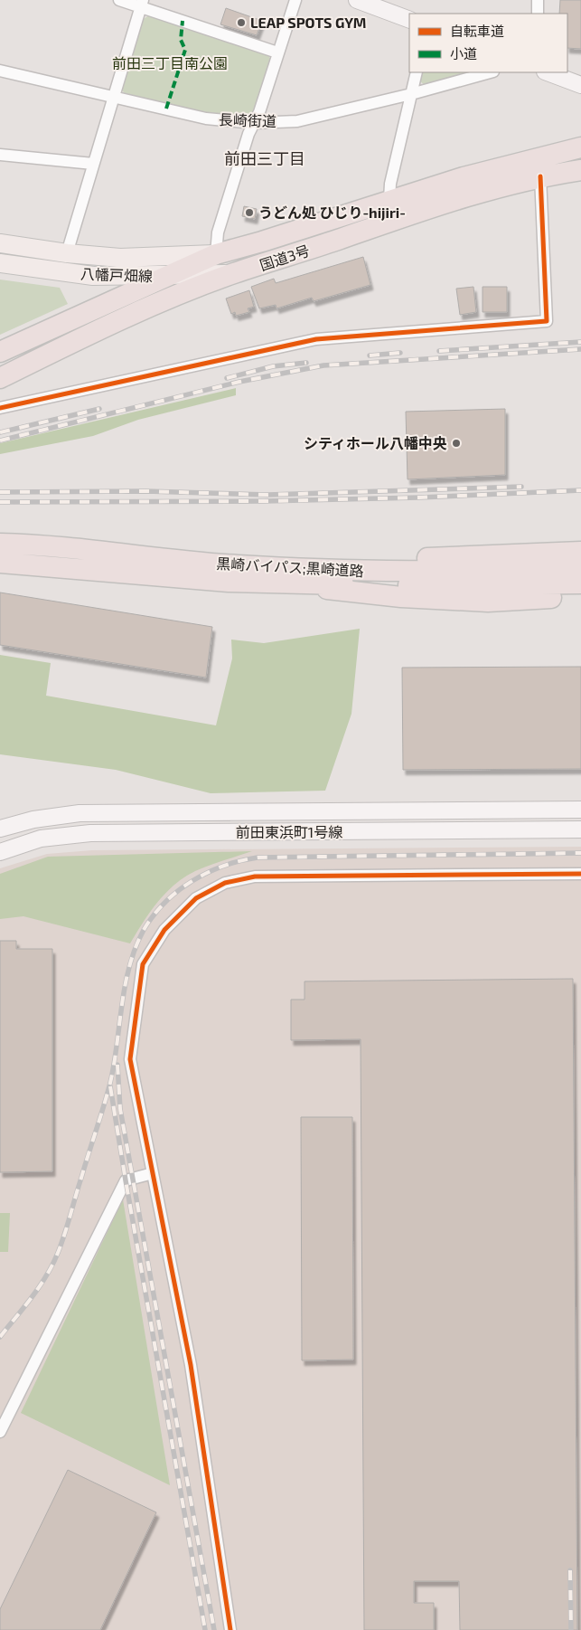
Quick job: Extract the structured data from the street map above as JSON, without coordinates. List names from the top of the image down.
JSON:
{
  "streets": {
    "highway": ["国道3号", "黒崎バイパス;黒崎道路"],
    "main road": ["八幡戸畑線"],
    "street": ["長崎街道", "前田東浜町1号線"]
  },
  "crossings": [
    ["国道3号", "八幡戸畑線"]
  ],
  "districts": ["前田三丁目"],
  "parks": ["前田三丁目南公園"],
  "places": ["LEAP SPOTS GYM", "うどん処 ひじり-hijiri-", "シティホール八幡中央"],
  "legend": ["自転車道", "小道"]
}
